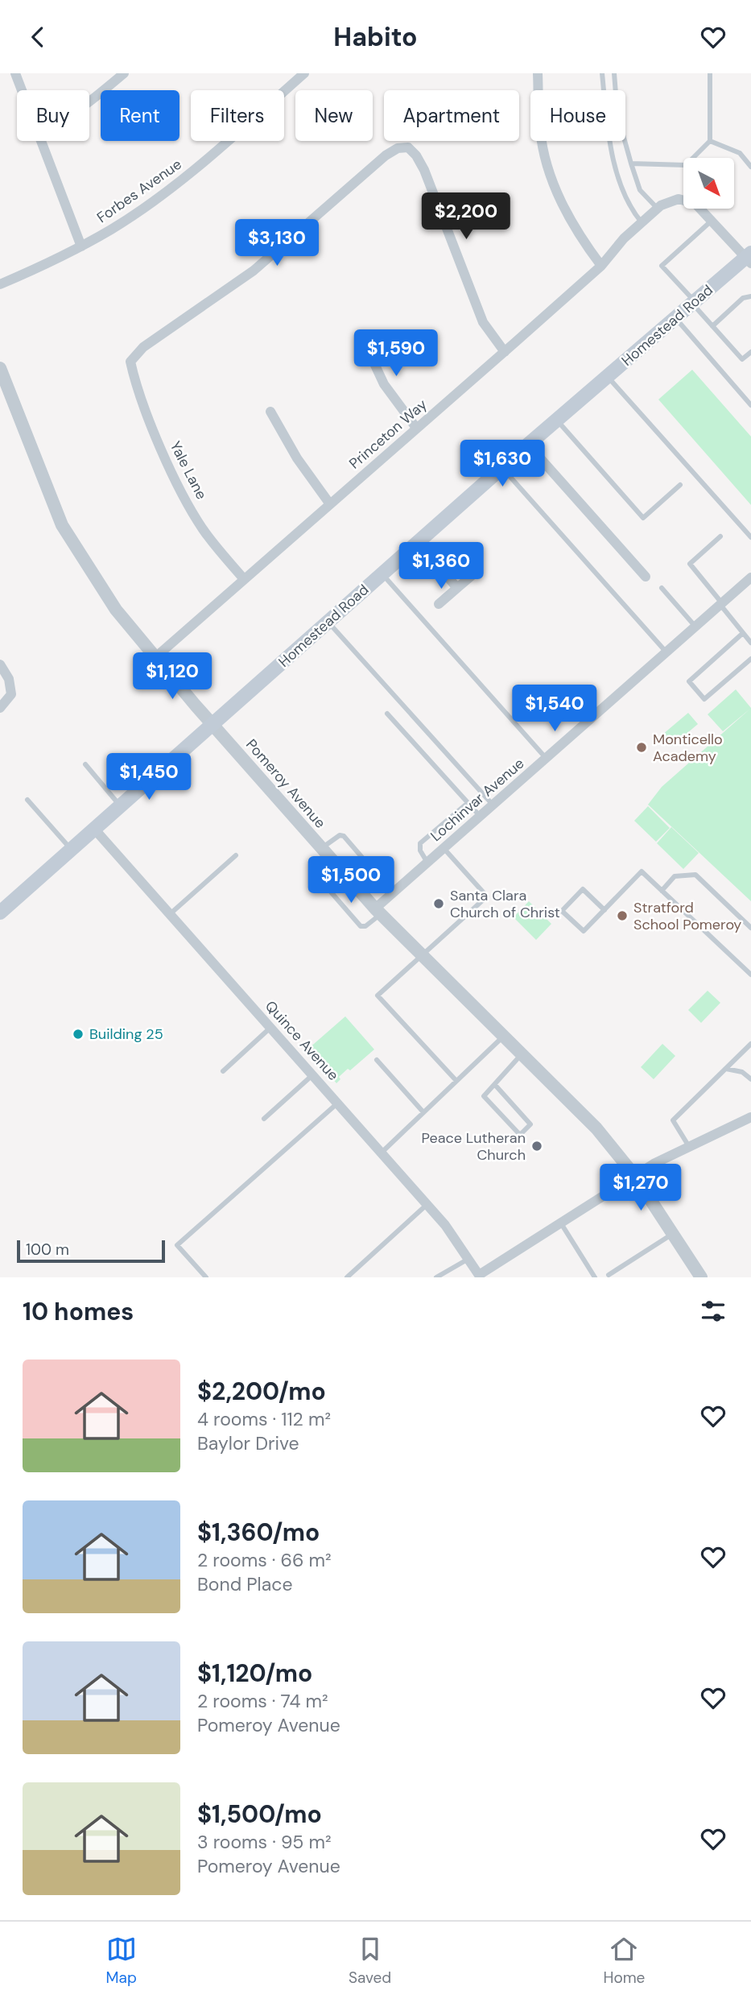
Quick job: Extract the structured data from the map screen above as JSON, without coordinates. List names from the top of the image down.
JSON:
{
  "streets": {
    "main road": ["Homestead Road"],
    "street": [
      "Forbes Avenue",
      "Princeton Way",
      "Yale Lane",
      "Pomeroy Avenue",
      "Lochinvar Avenue",
      "Quince Avenue"
    ]
  },
  "crossings": [
    ["Homestead Road", "Pomeroy Avenue"],
    ["Homestead Road", "Quince Avenue"],
    ["Princeton Way", "Yale Lane"],
    ["Princeton Way", "Pomeroy Avenue"],
    ["Pomeroy Avenue", "Lochinvar Avenue"]
  ],
  "places": [
    "Monticello Academy",
    "Santa Clara Church of Christ",
    "Stratford School Pomeroy",
    "Building 25",
    "Peace Lutheran Church"
  ],
  "scale_bar": "100 m",
  "north": "bottom right",
  "page": {
    "header": "Habito",
    "chip": [
      "Buy",
      "Rent",
      "Filters",
      "New",
      "Apartment",
      "House"
    ],
    "price": [
      "$2,200",
      "$3,130",
      "$1,590",
      "$1,630",
      "$1,360",
      "$1,120",
      "$1,540",
      "$1,450",
      "$1,500",
      "$1,270"
    ],
    "scale": "100 m",
    "heading": "10 homes",
    "list": [
      {
        "name": "$2,200/mo",
        "note": "4 rooms · 112 m² · Baylor Drive"
      },
      {
        "name": "$1,360/mo",
        "note": "2 rooms · 66 m² · Bond Place"
      },
      {
        "name": "$1,120/mo",
        "note": "2 rooms · 74 m² · Pomeroy Avenue"
      },
      {
        "name": "$1,500/mo",
        "note": "3 rooms · 95 m² · Pomeroy Avenue"
      }
    ],
    "tabs": ["Map", "Saved", "Home"]
  }
}
